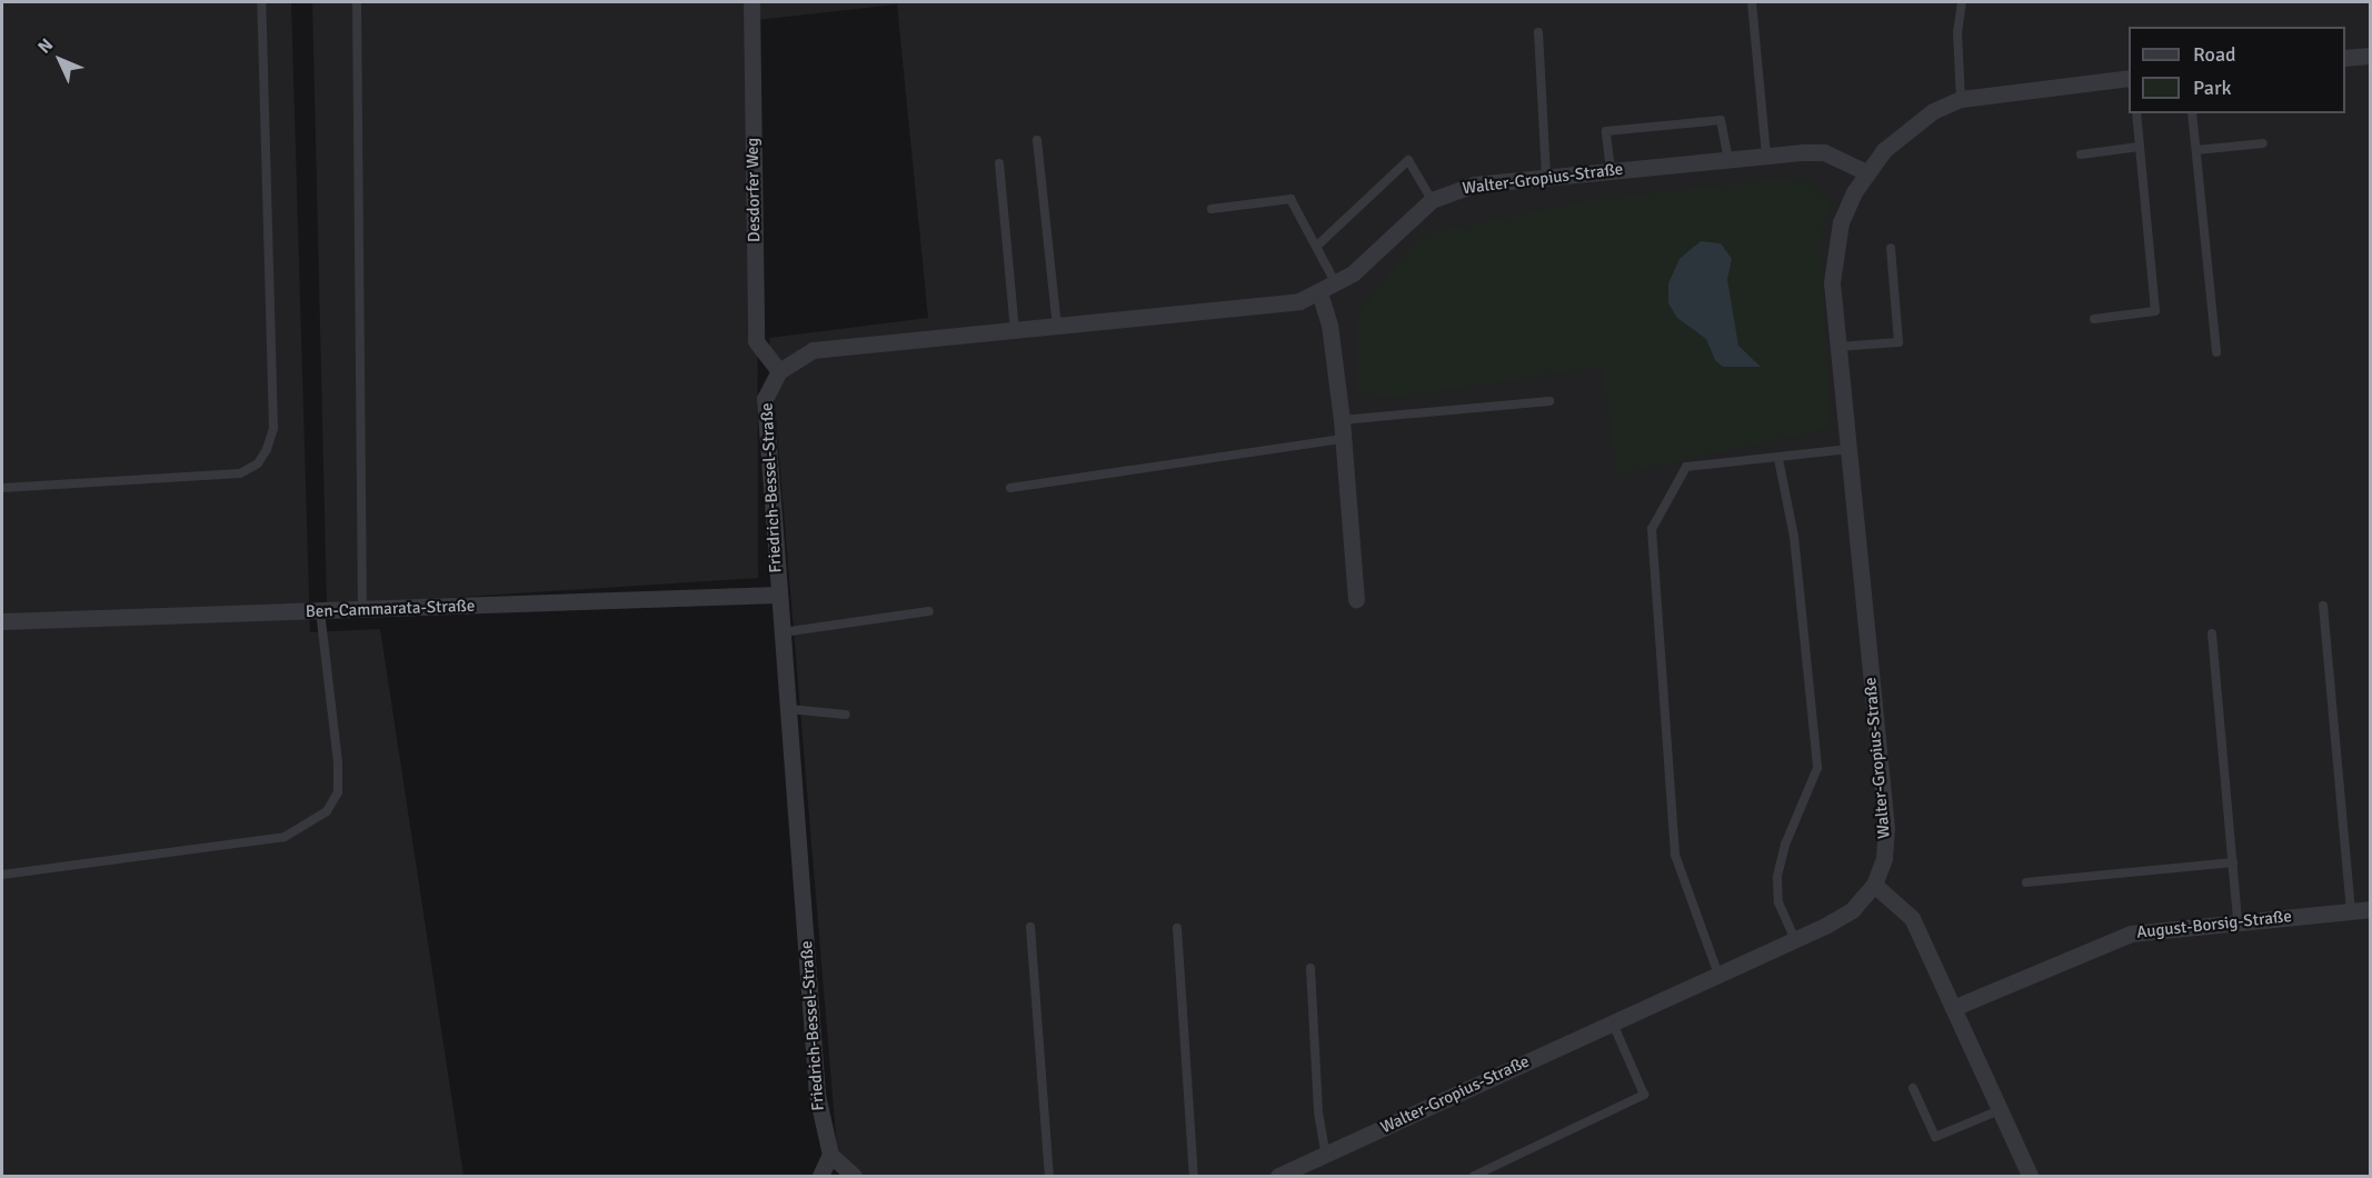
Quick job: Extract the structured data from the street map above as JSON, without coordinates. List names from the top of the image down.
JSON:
{
  "streets": {
    "street": [
      "Walter-Gropius-Straße",
      "Desdorfer Weg",
      "Friedrich-Bessel-Straße",
      "Ben-Cammarata-Straße",
      "August-Borsig-Straße"
    ]
  },
  "crossings": [
    ["Desdorfer Weg", "Friedrich-Bessel-Straße"],
    ["Friedrich-Bessel-Straße", "Ben-Cammarata-Straße"]
  ],
  "legend": ["Road", "Park"],
  "north": "top left"
}
